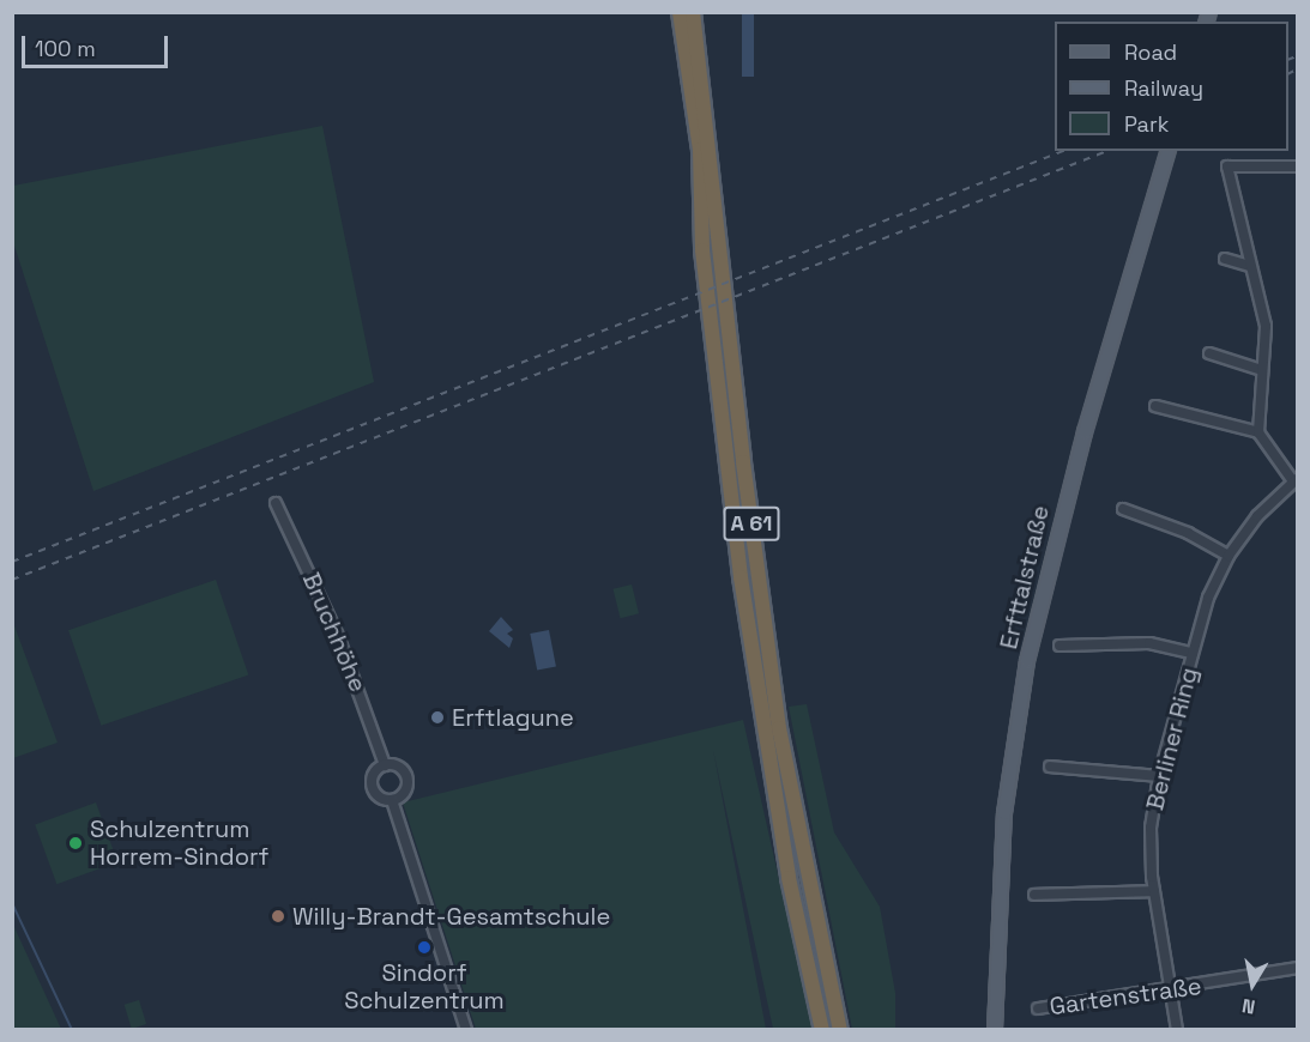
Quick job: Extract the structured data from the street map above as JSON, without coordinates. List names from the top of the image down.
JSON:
{
  "streets": {
    "highway": ["A 61"],
    "main road": ["Erfttalstraße"],
    "street": ["Bruchhöhe", "Berliner Ring", "Gartenstraße"]
  },
  "crossings": [
    ["Berliner Ring", "Gartenstraße"]
  ],
  "places": [
    "Erftlagune",
    "Schulzentrum Horrem-Sindorf",
    "Willy-Brandt-Gesamtschule",
    "Sindorf Schulzentrum"
  ],
  "legend": ["Road", "Railway", "Park"],
  "scale_bar": "100 m",
  "north": "bottom"
}
